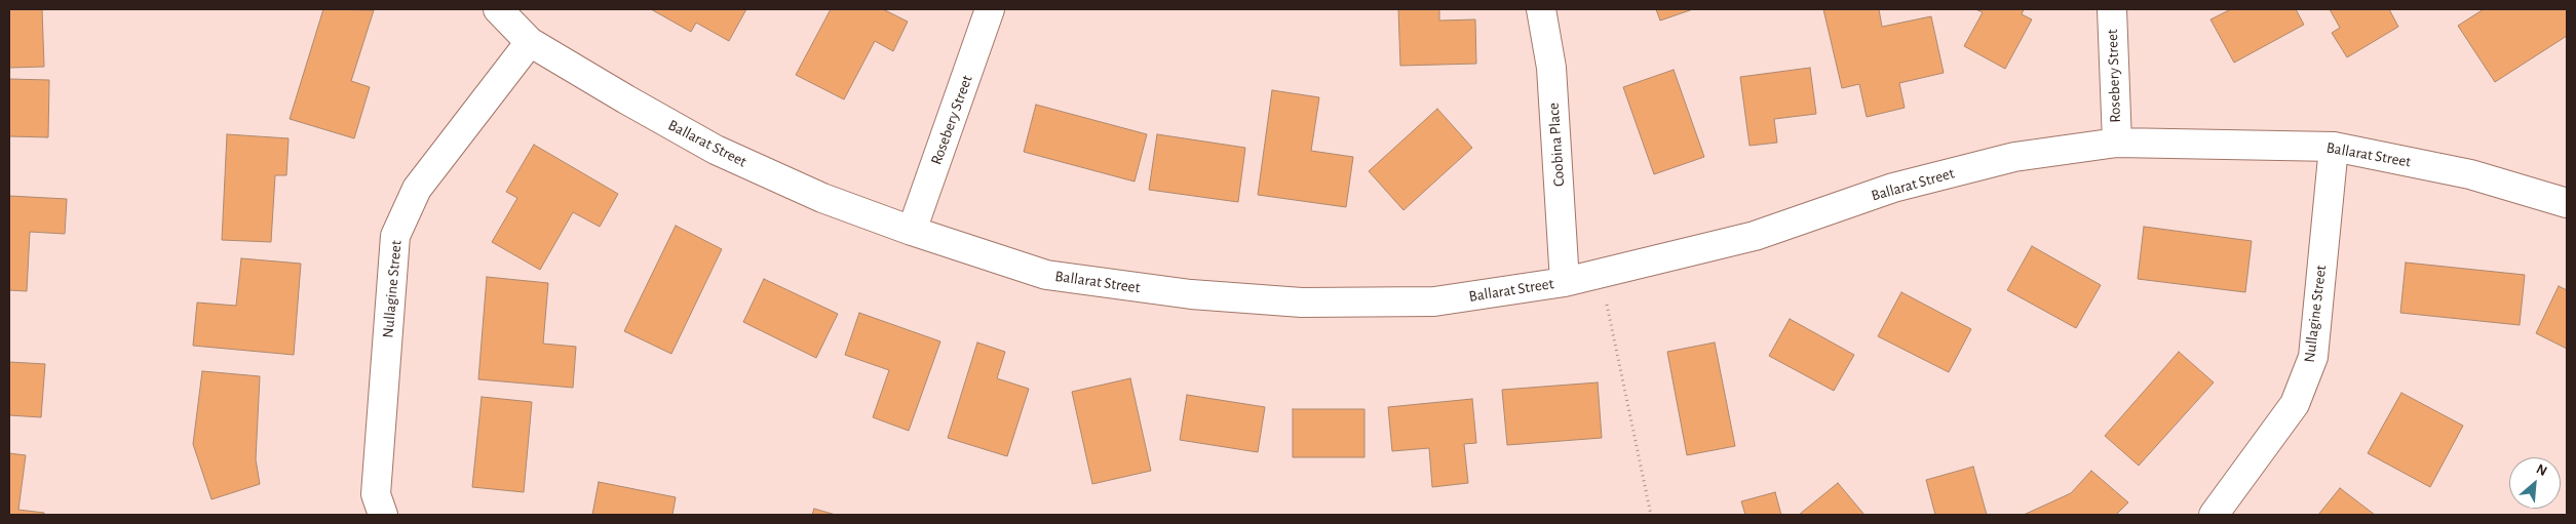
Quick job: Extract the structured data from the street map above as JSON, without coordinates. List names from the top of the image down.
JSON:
{
  "streets": {
    "street": [
      "Rosebery Street",
      "Ballarat Street",
      "Coobina Place",
      "Nullagine Street"
    ]
  },
  "crossings": [
    ["Rosebery Street", "Ballarat Street"],
    ["Ballarat Street", "Coobina Place"],
    ["Ballarat Street", "Nullagine Street"]
  ],
  "north": "top right"
}
